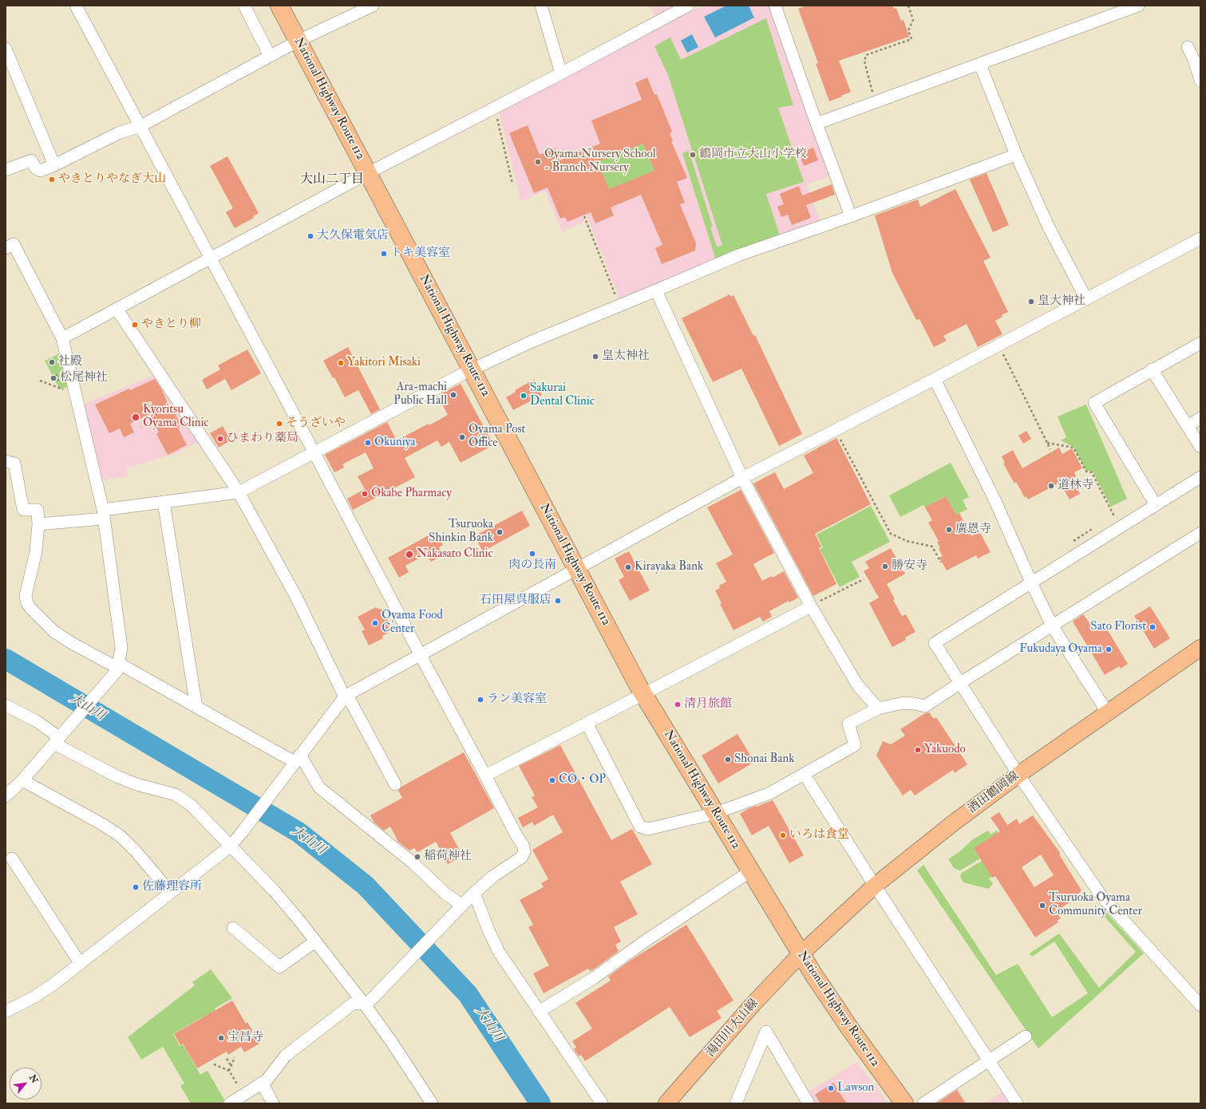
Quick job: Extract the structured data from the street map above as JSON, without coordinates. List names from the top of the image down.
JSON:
{
  "streets": {
    "highway": ["National Highway Route 112"],
    "main road": ["酒田鶴岡線", "湯田川大山線"]
  },
  "crossings": [
    ["National Highway Route 112", "酒田鶴岡線"],
    ["National Highway Route 112", "湯田川大山線"],
    ["酒田鶴岡線", "湯田川大山線"]
  ],
  "districts": ["大山二丁目"],
  "water": ["大山川"],
  "places": [
    "鶴岡市立大山小学校",
    "Oyama Nursery School - Branch Nursery",
    "やきとりやなぎ大山",
    "大久保電気店",
    "トキ美容室",
    "皇大神社",
    "やきとり柳",
    "皇太神社",
    "社殿",
    "Yakitori Misaki",
    "松尾神社",
    "Ara-machi Public Hall",
    "Sakurai Dental Clinic",
    "Kyoritsu Oyama Clinic",
    "そうざいや",
    "Oyama Post Office",
    "ひまわり薬局",
    "Okuniya",
    "道林寺",
    "Okabe Pharmacy",
    "廣恩寺",
    "Tsuruoka Shinkin Bank",
    "肉の長南",
    "Nakasato Clinic",
    "勝安寺",
    "Kirayaka Bank",
    "石田屋呉服店",
    "Oyama Food Center",
    "Sato Florist",
    "Fukudaya Oyama",
    "ラン美容室",
    "清月旅館",
    "Yakuodo",
    "Shonai Bank",
    "CO・OP",
    "いろは食堂",
    "稲荷神社",
    "佐藤理容所",
    "Tsuruoka Oyama Community Center",
    "宝昌寺",
    "Lawson"
  ],
  "north": "top right"
}
